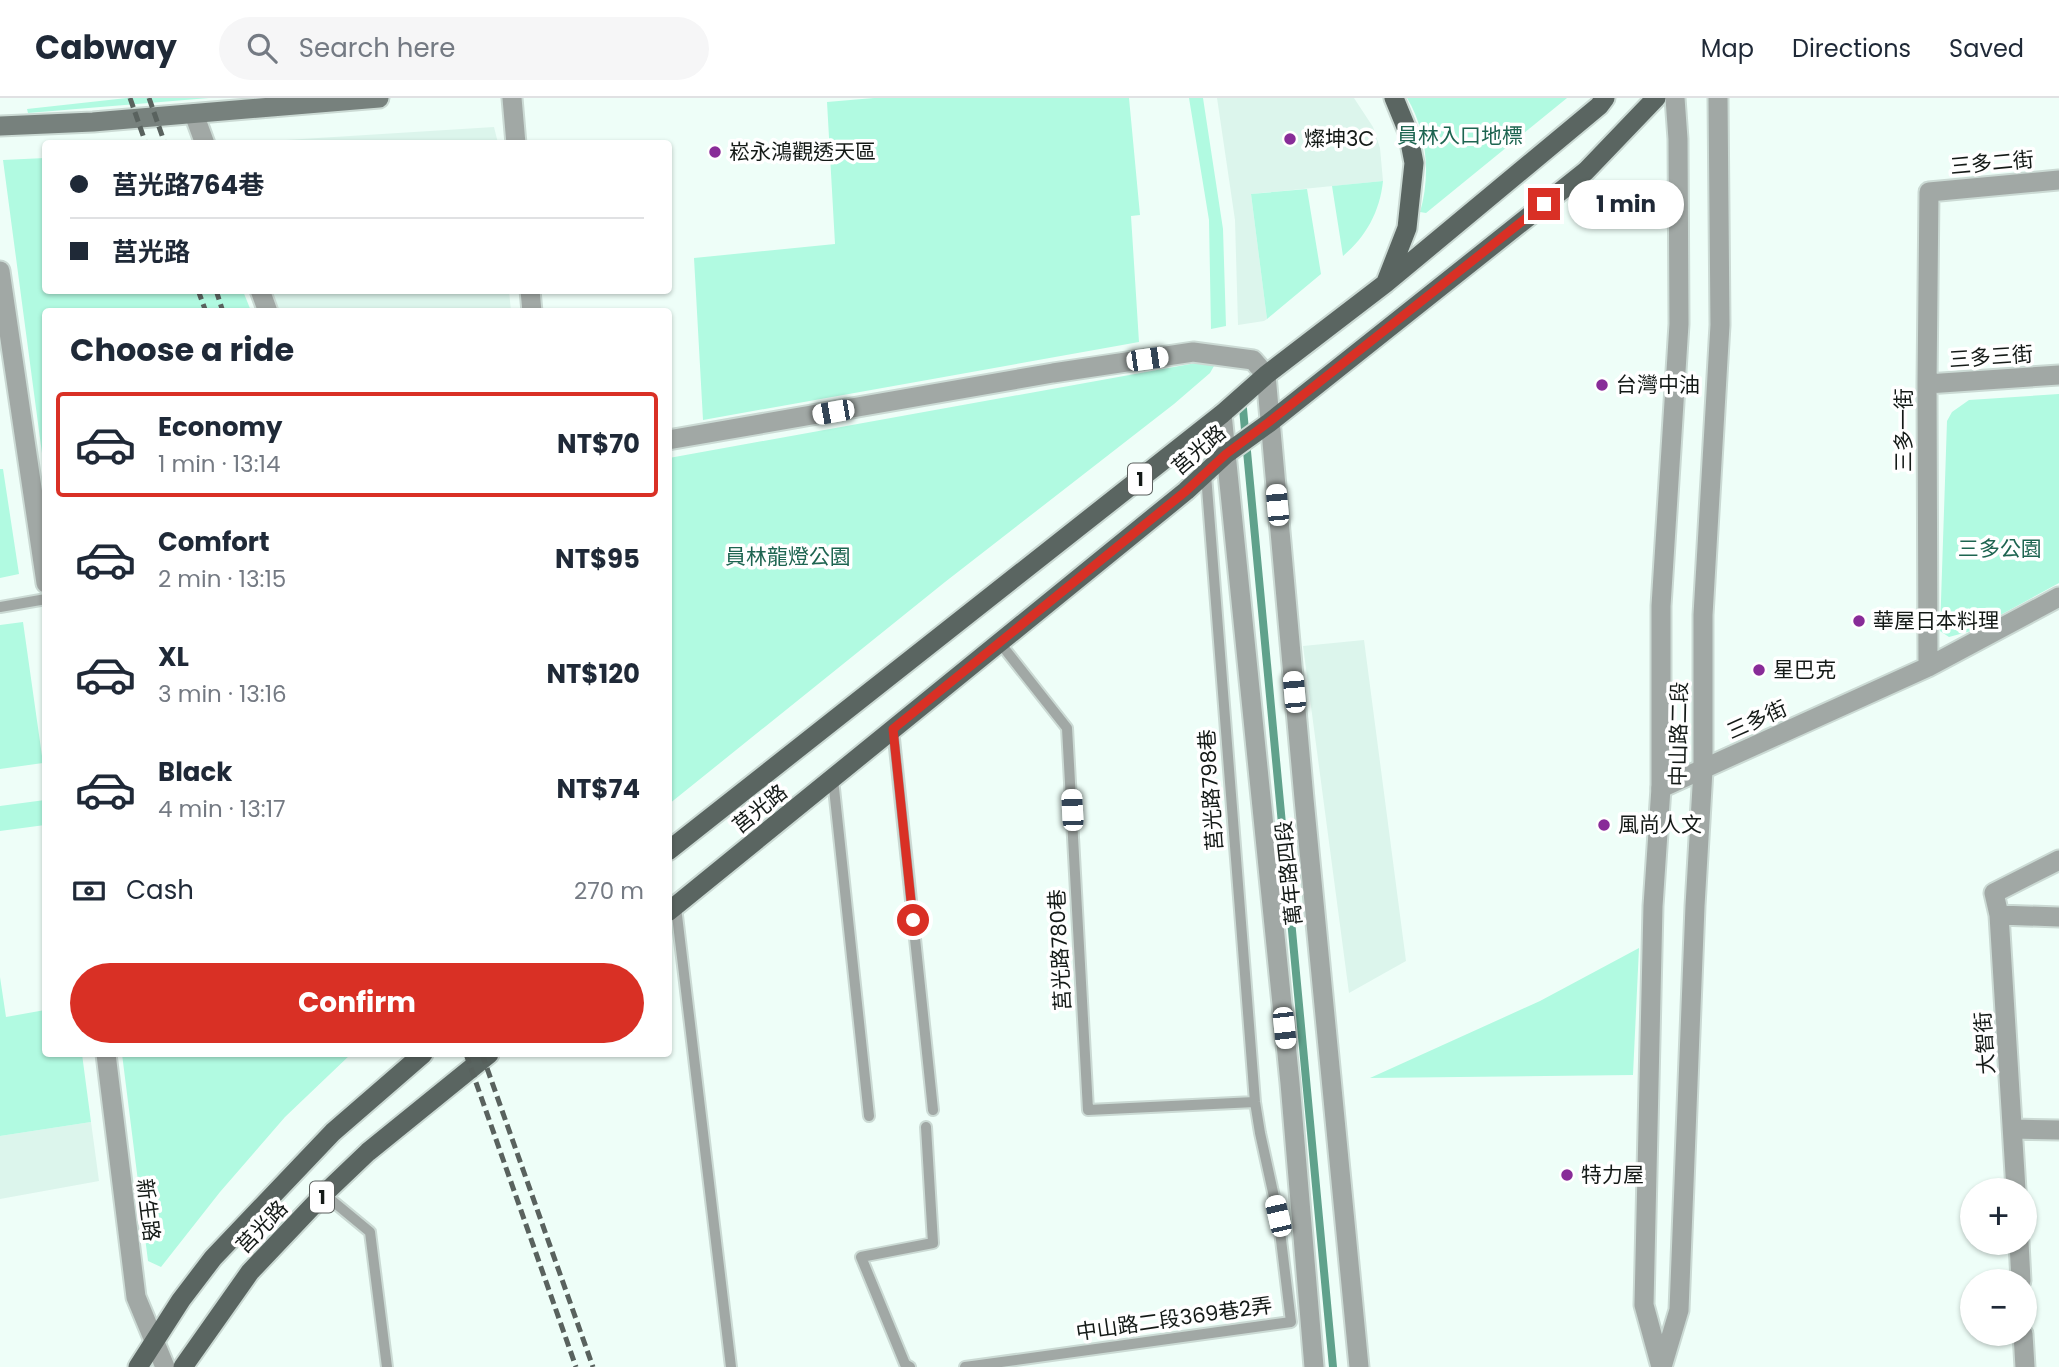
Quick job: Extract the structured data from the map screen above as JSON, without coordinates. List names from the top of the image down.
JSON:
{
  "streets": {
    "main road": ["莒光路", "1"],
    "street": [
      "三多二街",
      "三多三街",
      "三多一街",
      "三多街",
      "中山路二段",
      "萬年路四段",
      "大智街",
      "新生路"
    ],
    "lane": ["莒光路798巷", "莒光路780巷", "中山路二段369巷2弄"]
  },
  "crossings": [
    ["三多二街", "三多一街"],
    ["三多三街", "三多一街"],
    ["三多一街", "三多街"],
    ["莒光路", "莒光路798巷"],
    ["莒光路", "萬年路四段"],
    ["莒光路", "莒光路780巷"],
    ["莒光路", "新生路"],
    ["三多街", "中山路二段"],
    ["莒光路798巷", "莒光路780巷"],
    ["莒光路798巷", "中山路二段369巷2弄"],
    ["莒光路780巷", "中山路二段369巷2弄"]
  ],
  "parks": ["員林入口地標", "三多公園", "員林龍燈公園"],
  "places": [
    "燦坤3C",
    "崧永鴻觀透天區",
    "台灣中油",
    "華屋日本料理",
    "星巴克",
    "風尚人文",
    "特力屋"
  ],
  "page": {
    "header": "Cabway",
    "search": "Search here",
    "nav": ["Map", "Directions", "Saved"],
    "banner": ["莒光路764巷", "莒光路"],
    "bubble": "1 min",
    "heading": "Choose a ride",
    "list": [
      {
        "name": "Economy",
        "note": "1 min · 13:14",
        "value": "NT$70"
      },
      {
        "name": "Comfort",
        "note": "2 min · 13:15",
        "value": "NT$95"
      },
      {
        "name": "XL",
        "note": "3 min · 13:16",
        "value": "NT$120"
      },
      {
        "name": "Black",
        "note": "4 min · 13:17",
        "value": "NT$74"
      }
    ],
    "pay": ["Cash", "270 m"],
    "buttons": "Confirm",
    "map_buttons": ["+", "−"]
  }
}
